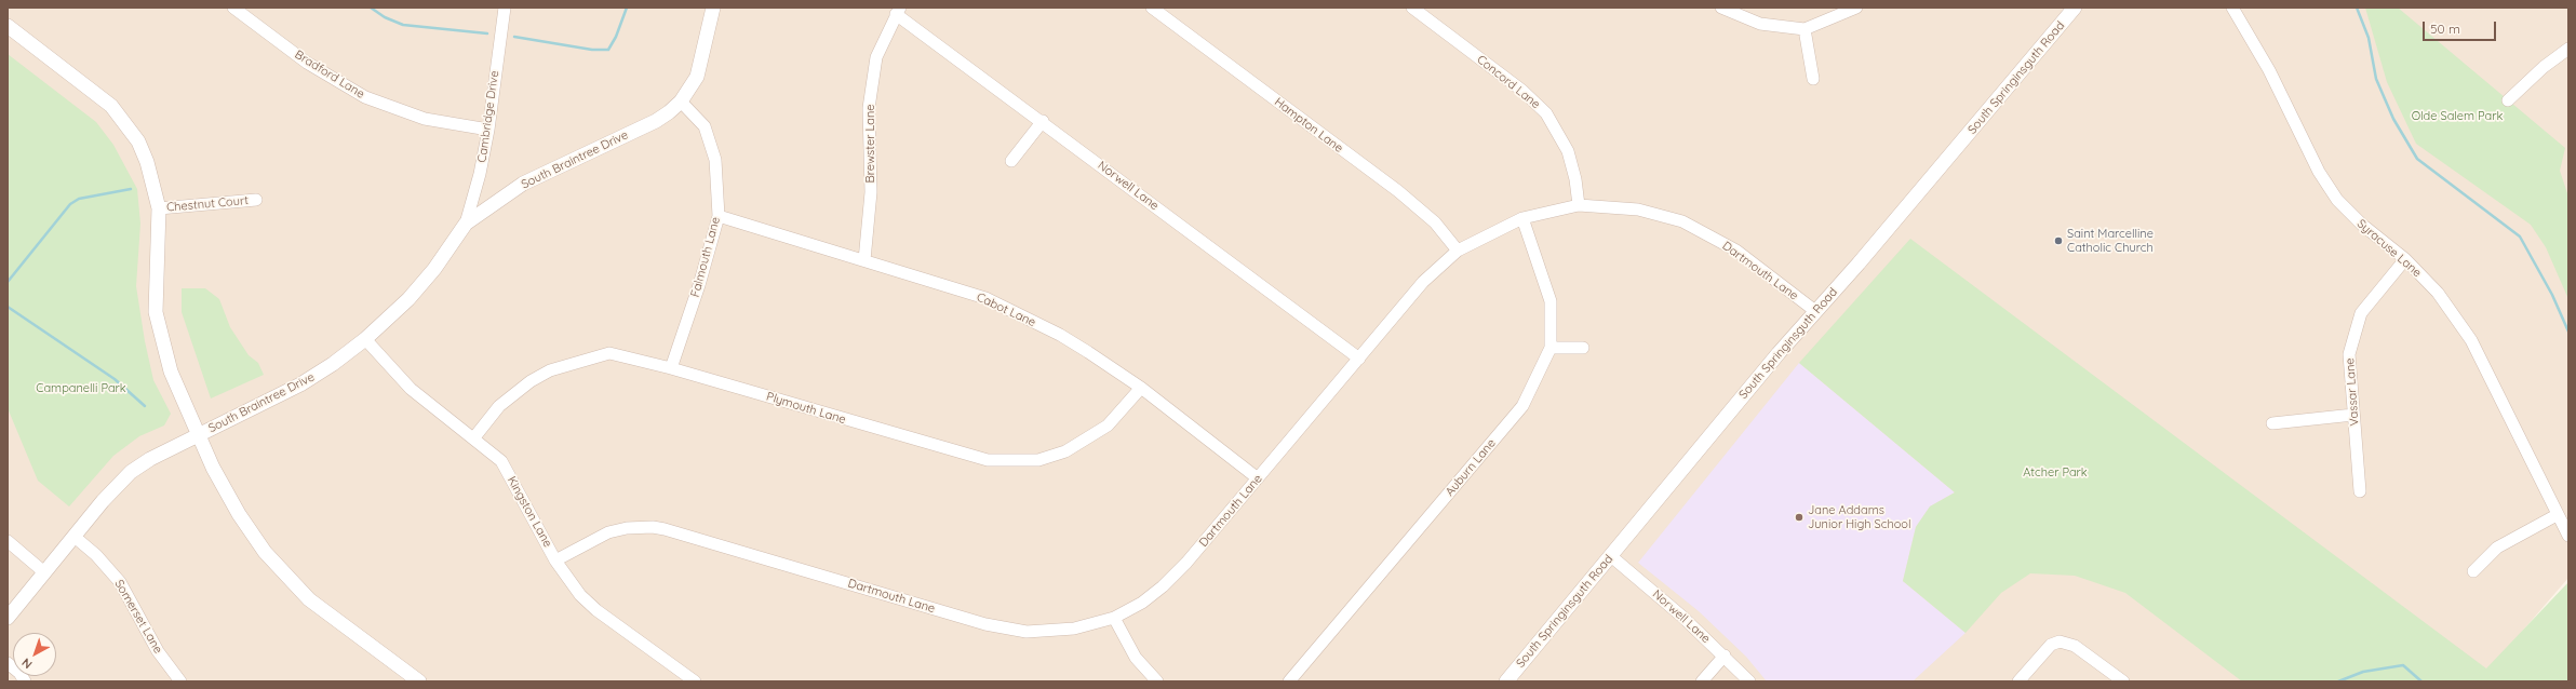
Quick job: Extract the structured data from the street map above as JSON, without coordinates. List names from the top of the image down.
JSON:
{
  "streets": {
    "street": [
      "Bradford Lane",
      "South Springinsguth Road",
      "Concord Lane",
      "Cambridge Drive",
      "Hampton Lane",
      "Brewster Lane",
      "South Braintree Drive",
      "Norwell Lane",
      "Chestnut Court",
      "Syracuse Lane",
      "Falmouth Lane",
      "Dartmouth Lane",
      "Cabot Lane",
      "Vassar Lane",
      "Plymouth Lane",
      "Auburn Lane",
      "Kingston Lane",
      "Somerset Lane"
    ]
  },
  "crossings": [
    ["Bradford Lane", "Cambridge Drive"],
    ["South Springinsguth Road", "Norwell Lane"],
    ["South Springinsguth Road", "Dartmouth Lane"],
    ["Concord Lane", "Dartmouth Lane"],
    ["Cambridge Drive", "South Braintree Drive"],
    ["Hampton Lane", "Dartmouth Lane"],
    ["Brewster Lane", "Norwell Lane"],
    ["Brewster Lane", "Cabot Lane"],
    ["South Braintree Drive", "Falmouth Lane"],
    ["South Braintree Drive", "Kingston Lane"],
    ["South Braintree Drive", "Somerset Lane"],
    ["Norwell Lane", "Dartmouth Lane"],
    ["Syracuse Lane", "Vassar Lane"],
    ["Falmouth Lane", "Cabot Lane"],
    ["Falmouth Lane", "Plymouth Lane"],
    ["Dartmouth Lane", "Cabot Lane"],
    ["Dartmouth Lane", "Auburn Lane"],
    ["Dartmouth Lane", "Kingston Lane"],
    ["Cabot Lane", "Plymouth Lane"],
    ["Plymouth Lane", "Kingston Lane"]
  ],
  "parks": ["Olde Salem Park", "Campanelli Park", "Atcher Park"],
  "places": ["Saint Marcelline Catholic Church", "Jane Addams Junior High School"],
  "scale_bar": "50 m",
  "north": "bottom left"
}
